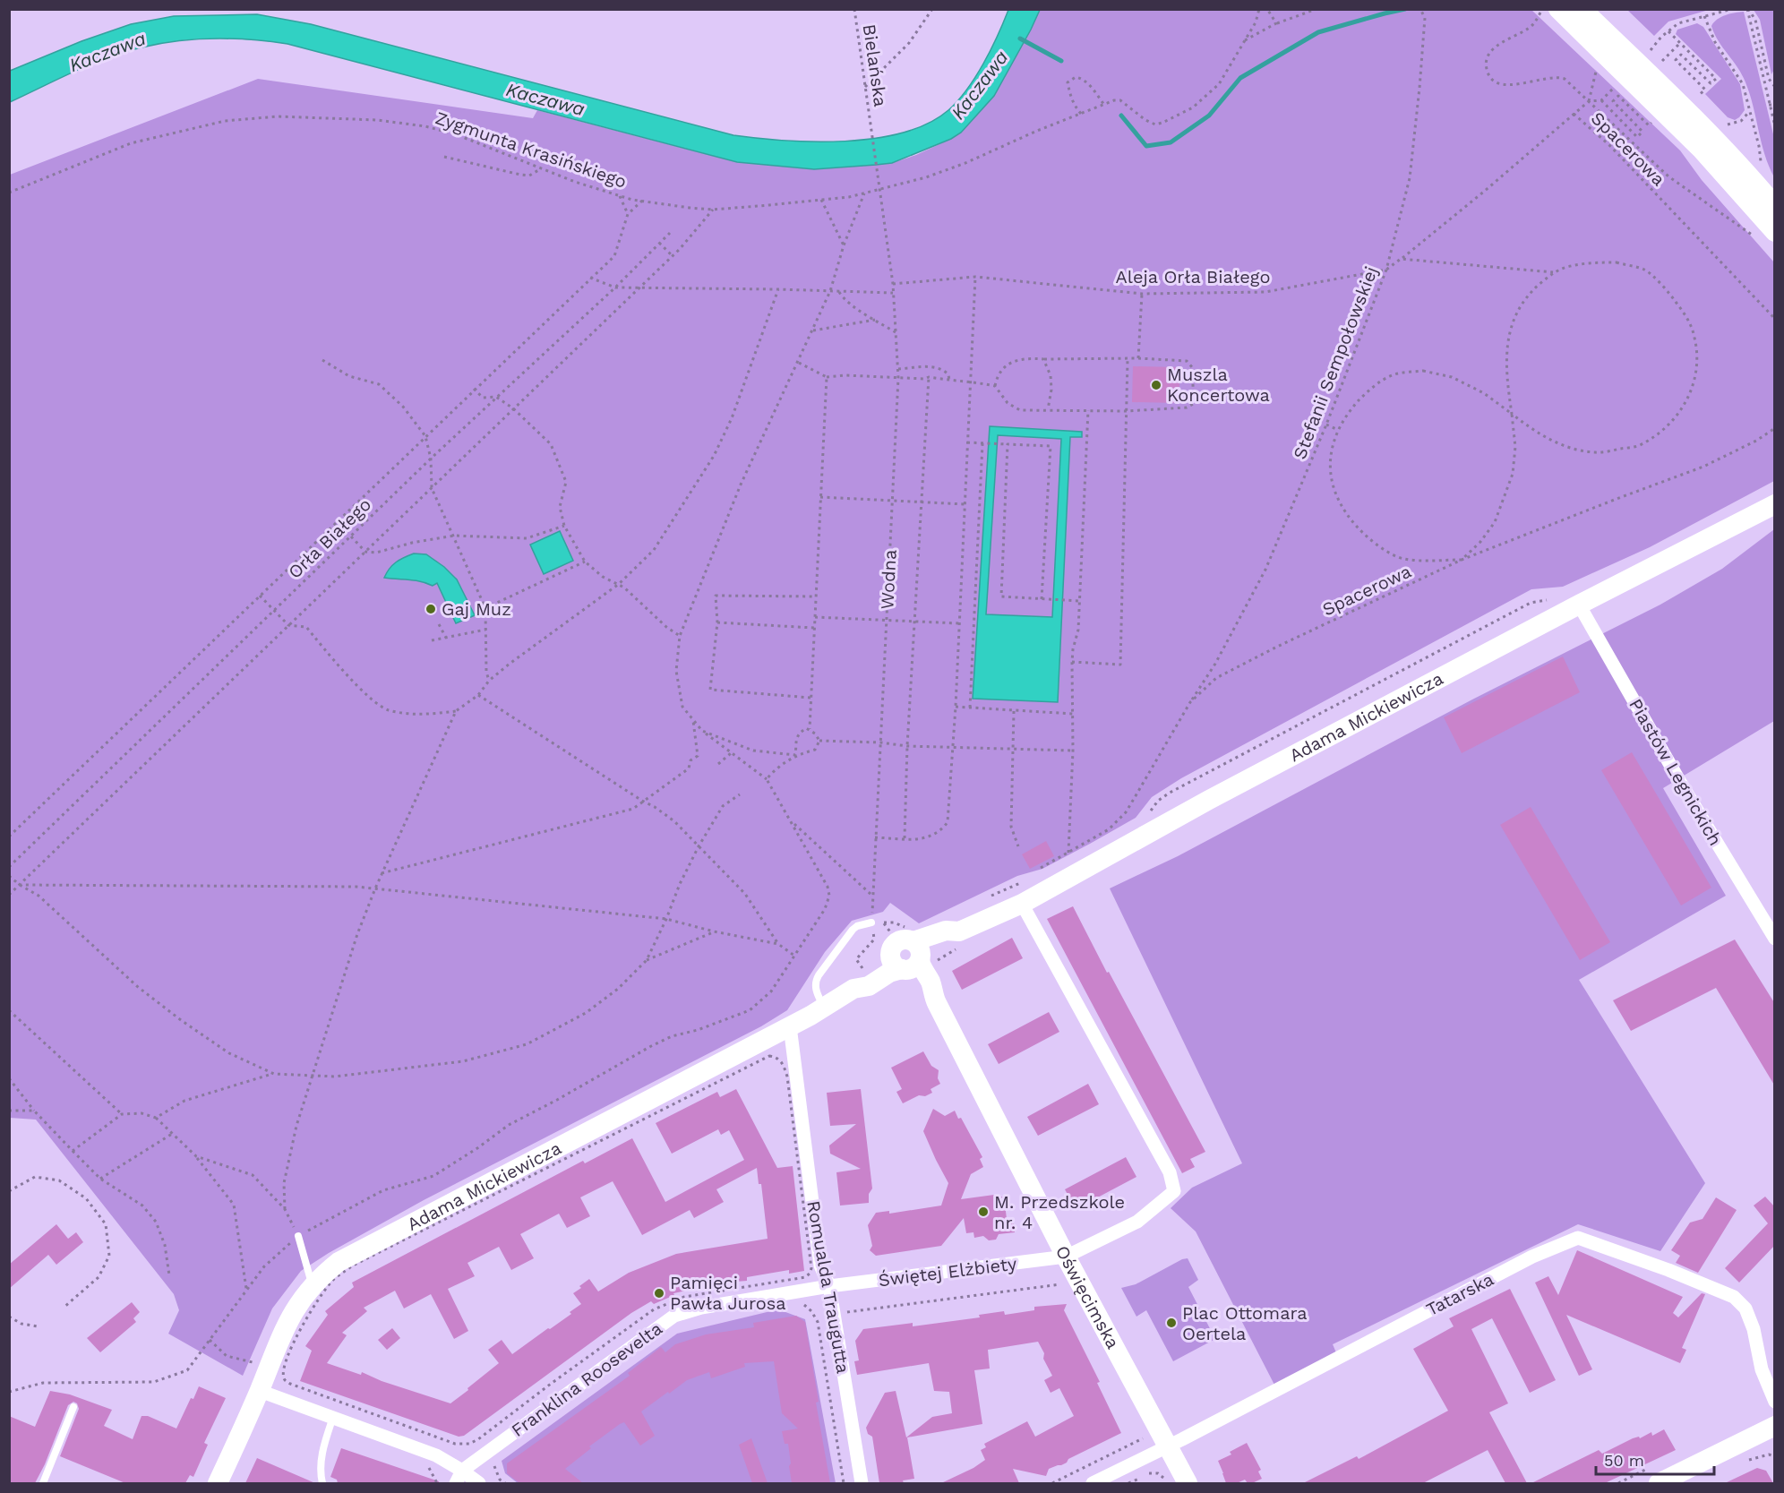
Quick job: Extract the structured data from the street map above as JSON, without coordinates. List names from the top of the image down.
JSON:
{
  "streets": {
    "street": [
      "Adama Mickiewicza",
      "Piastów Legnickich",
      "Świętej Elżbiety",
      "Romualda Traugutta",
      "Tatarska",
      "Oświęcimska",
      "Franklina Roosevelta"
    ],
    "path": [
      "Bielańska",
      "Spacerowa",
      "Zygmunta Krasińskiego",
      "Aleja Orła Białego",
      "Stefanii Sempołowskiej",
      "Orła Białego",
      "Wodna"
    ]
  },
  "crossings": [
    ["Bielańska", "Wodna"],
    ["Spacerowa", "Aleja Orła Białego"],
    ["Spacerowa", "Stefanii Sempołowskiej"],
    ["Zygmunta Krasińskiego", "Wodna"],
    ["Aleja Orła Białego", "Stefanii Sempołowskiej"],
    ["Aleja Orła Białego", "Wodna"],
    ["Wodna", "Adama Mickiewicza"],
    ["Adama Mickiewicza", "Piastów Legnickich"],
    ["Adama Mickiewicza", "Świętej Elżbiety"],
    ["Adama Mickiewicza", "Romualda Traugutta"],
    ["Adama Mickiewicza", "Oświęcimska"],
    ["Świętej Elżbiety", "Romualda Traugutta"],
    ["Świętej Elżbiety", "Oświęcimska"],
    ["Świętej Elżbiety", "Franklina Roosevelta"],
    ["Romualda Traugutta", "Franklina Roosevelta"],
    ["Tatarska", "Oświęcimska"]
  ],
  "water": ["Kaczawa"],
  "places": [
    "Muszla Koncertowa",
    "Gaj Muz",
    "M. Przedszkole nr. 4",
    "Pamięci Pawła Jurosa",
    "Plac Ottomara Oertela"
  ],
  "scale_bar": "50 m"
}
